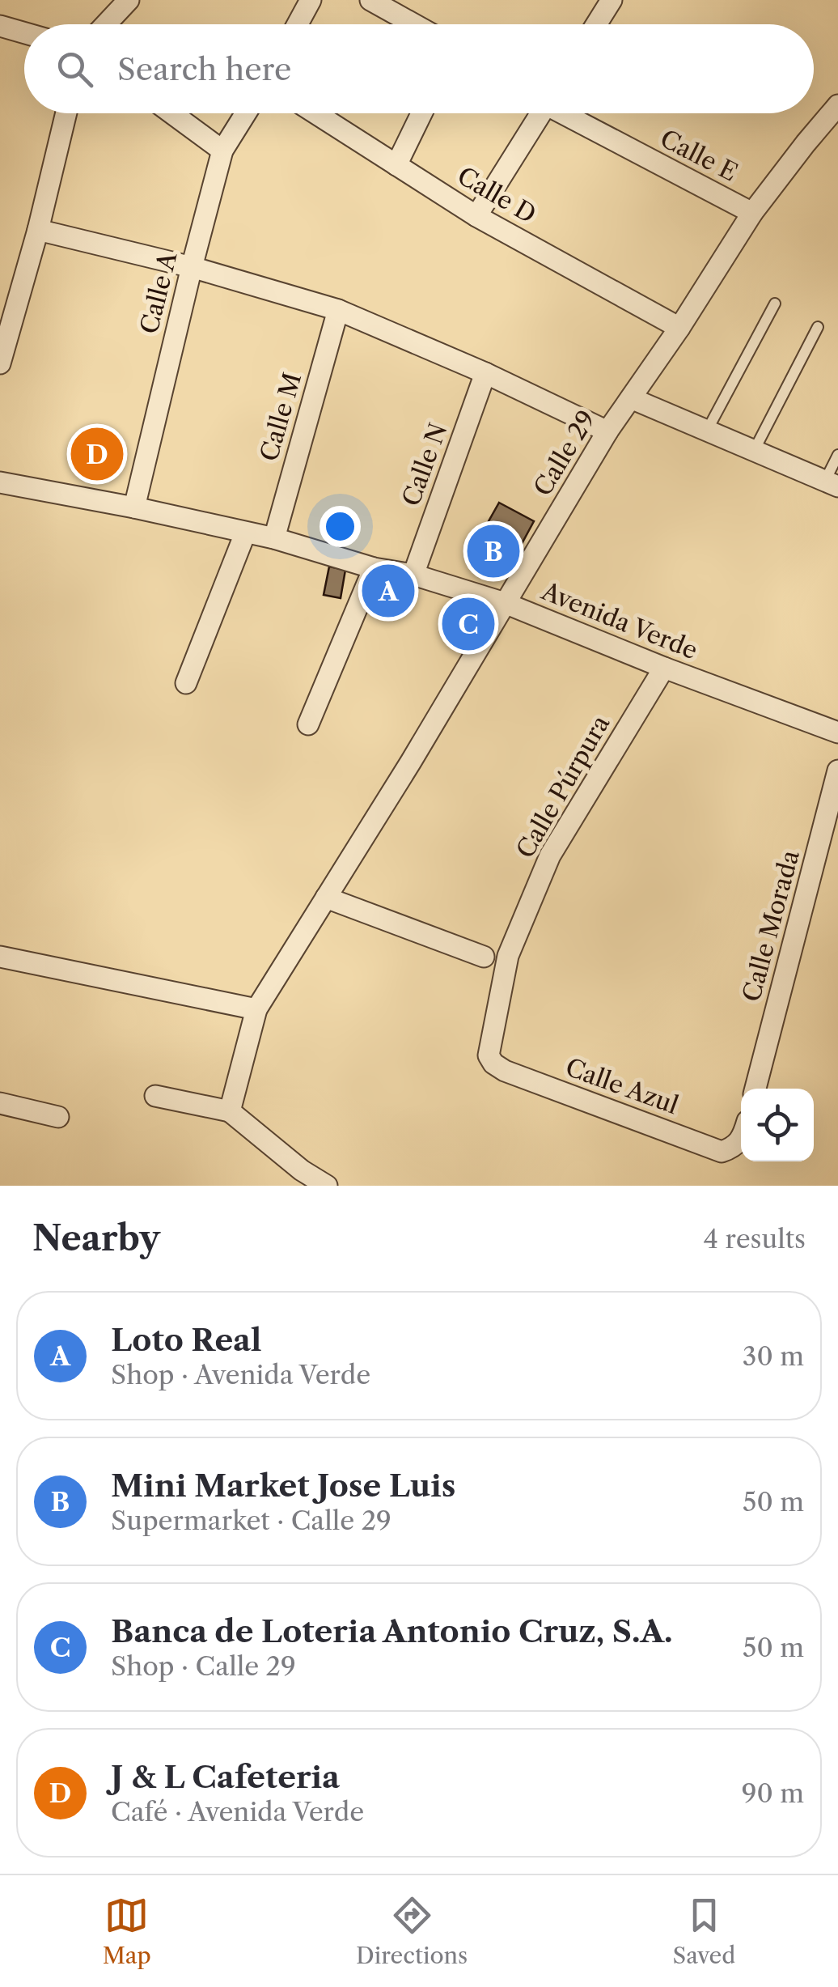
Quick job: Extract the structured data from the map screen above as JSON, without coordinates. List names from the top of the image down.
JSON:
{
  "streets": {
    "street": [
      "Calle E",
      "Calle D",
      "Calle A",
      "Calle M",
      "Calle 29",
      "Calle N",
      "Avenida Verde",
      "Calle Púrpura",
      "Calle Morada",
      "Calle Azul"
    ]
  },
  "crossings": [
    ["Calle E", "Calle 29"],
    ["Calle D", "Calle 29"],
    ["Calle A", "Avenida Verde"],
    ["Calle M", "Avenida Verde"],
    ["Calle 29", "Avenida Verde"],
    ["Calle N", "Avenida Verde"],
    ["Avenida Verde", "Calle Púrpura"],
    ["Calle Púrpura", "Calle Azul"]
  ],
  "page": {
    "search": "Search here",
    "pins": [
      "D",
      "B",
      "A",
      "C"
    ],
    "heading": ["Nearby", "4 results"],
    "list": [
      {
        "mark": "A",
        "name": "Loto Real",
        "note": "Shop · Avenida Verde",
        "value": "30 m"
      },
      {
        "mark": "B",
        "name": "Mini Market Jose Luis",
        "note": "Supermarket · Calle 29",
        "value": "50 m"
      },
      {
        "mark": "C",
        "name": "Banca de Loteria Antonio Cruz, S.A.",
        "note": "Shop · Calle 29",
        "value": "50 m"
      },
      {
        "mark": "D",
        "name": "J & L Cafeteria",
        "note": "Café · Avenida Verde",
        "value": "90 m"
      }
    ],
    "nav": ["Map", "Directions", "Saved"]
  }
}
